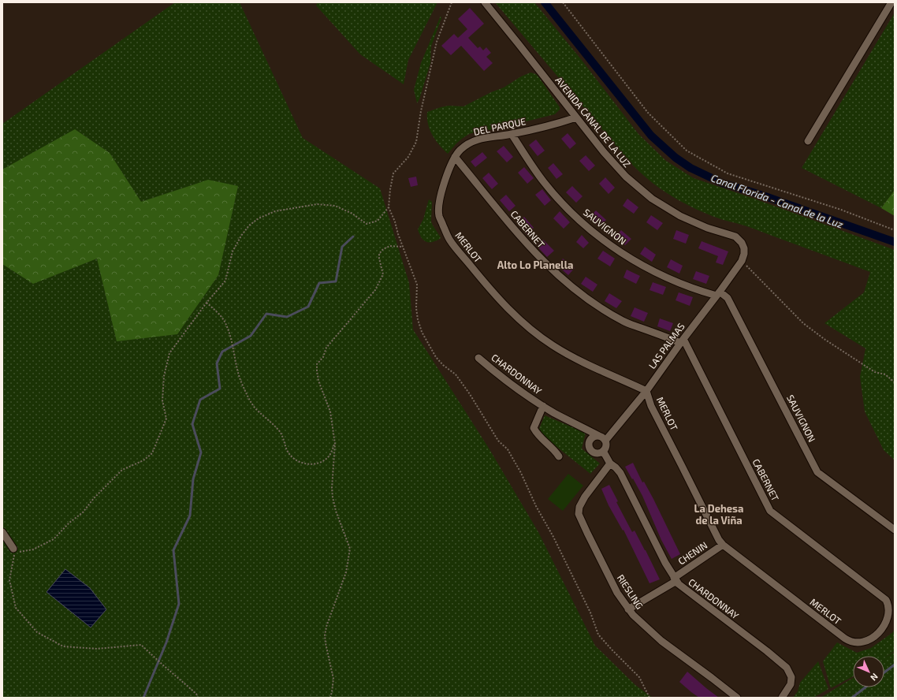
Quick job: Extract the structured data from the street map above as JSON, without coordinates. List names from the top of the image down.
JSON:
{
  "streets": {
    "street": [
      "AVENIDA CANAL DE LA LUZ",
      "DEL PARQUE",
      "SAUVIGNON",
      "CABERNET",
      "MERLOT",
      "LAS PALMAS",
      "CHARDONNAY",
      "CHENIN",
      "RIESLING"
    ]
  },
  "crossings": [
    ["AVENIDA CANAL DE LA LUZ", "DEL PARQUE"],
    ["AVENIDA CANAL DE LA LUZ", "LAS PALMAS"],
    ["DEL PARQUE", "SAUVIGNON"],
    ["DEL PARQUE", "CABERNET"],
    ["DEL PARQUE", "MERLOT"],
    ["SAUVIGNON", "LAS PALMAS"],
    ["CABERNET", "MERLOT"],
    ["CABERNET", "LAS PALMAS"],
    ["MERLOT", "LAS PALMAS"],
    ["MERLOT", "CHENIN"],
    ["LAS PALMAS", "CHARDONNAY"],
    ["CHARDONNAY", "CHENIN"],
    ["CHARDONNAY", "RIESLING"],
    ["CHENIN", "RIESLING"]
  ],
  "districts": ["Alto Lo Planella", "La Dehesa de la Viña"],
  "water": ["Canal Florida - Canal de la Luz"],
  "north": "bottom right"
}
